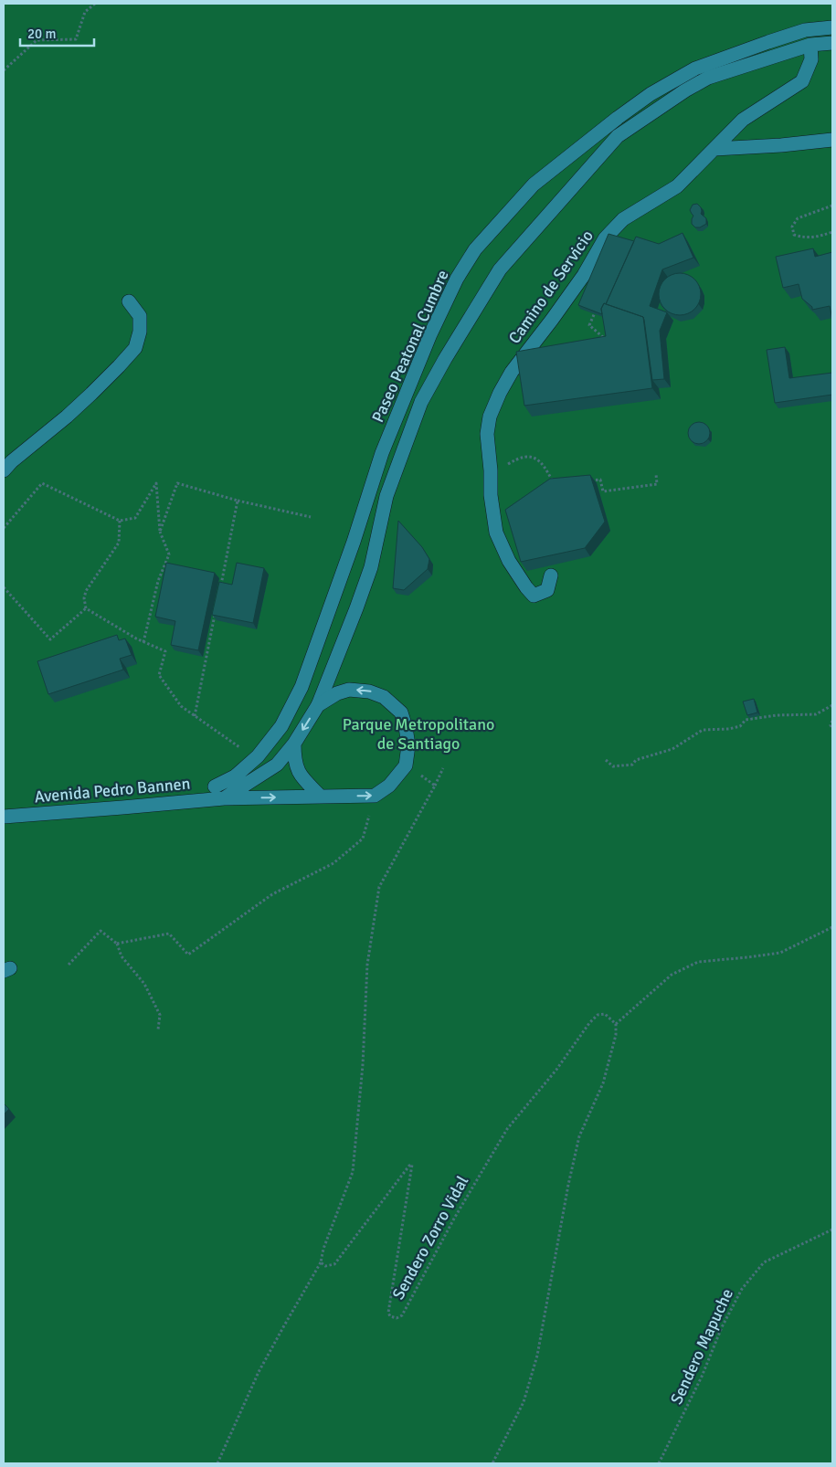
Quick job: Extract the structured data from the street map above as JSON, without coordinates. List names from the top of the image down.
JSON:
{
  "streets": {
    "street": ["Camino de Servicio", "Paseo Peatonal Cumbre", "Avenida Pedro Bannen"],
    "path": ["Sendero Zorro Vidal", "Sendero Mapuche"]
  },
  "parks": ["Parque Metropolitano de Santiago"],
  "scale_bar": "20 m"
}
